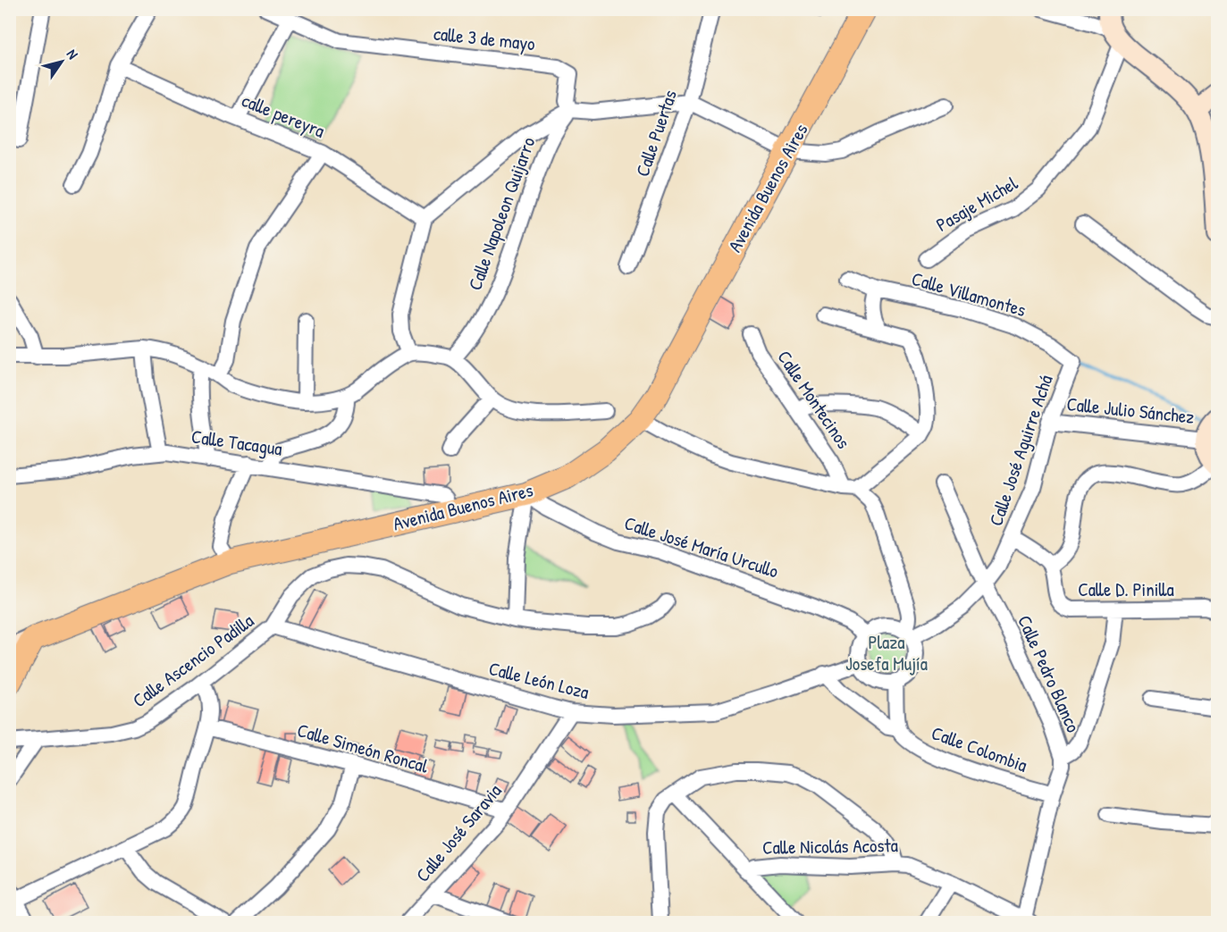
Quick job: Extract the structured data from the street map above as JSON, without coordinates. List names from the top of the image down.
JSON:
{
  "streets": {
    "main road": ["Avenida Buenos Aires"],
    "street": [
      "calle 3 de mayo",
      "calle pereyra",
      "Calle Puertas",
      "Pasaje Michel",
      "Calle Napoleon Quijarro",
      "Calle Villamontes",
      "Calle Montecinos",
      "Calle Julio Sánchez",
      "Calle Tacagua",
      "Calle José Aguirre Achá",
      "Calle José María Urcullo",
      "Calle D. Pinilla",
      "Calle Ascencio Padilla",
      "Calle Pedro Blanco",
      "Calle León Loza",
      "Calle Simeón Roncal",
      "Calle Colombia",
      "Calle José Saravia",
      "Calle Nicolás Acosta"
    ]
  },
  "crossings": [
    ["calle 3 de mayo", "Calle Napoleon Quijarro"],
    ["Avenida Buenos Aires", "Calle Tacagua"],
    ["Avenida Buenos Aires", "Calle José María Urcullo"],
    ["Calle Villamontes", "Calle José Aguirre Achá"],
    ["Calle Montecinos", "Calle José Aguirre Achá"],
    ["Calle Montecinos", "Calle José María Urcullo"],
    ["Calle Montecinos", "Calle León Loza"],
    ["Calle Julio Sánchez", "Calle José Aguirre Achá"],
    ["Calle José Aguirre Achá", "Calle José María Urcullo"],
    ["Calle José Aguirre Achá", "Calle Pedro Blanco"],
    ["Calle José Aguirre Achá", "Calle León Loza"],
    ["Calle José María Urcullo", "Calle León Loza"],
    ["Calle Ascencio Padilla", "Calle León Loza"],
    ["Calle Pedro Blanco", "Calle Colombia"],
    ["Calle Pedro Blanco", "Calle Nicolás Acosta"],
    ["Calle León Loza", "Calle Colombia"],
    ["Calle León Loza", "Calle José Saravia"],
    ["Calle Simeón Roncal", "Calle José Saravia"]
  ],
  "parks": ["Plaza Josefa Mujía"],
  "north": "top right"
}
